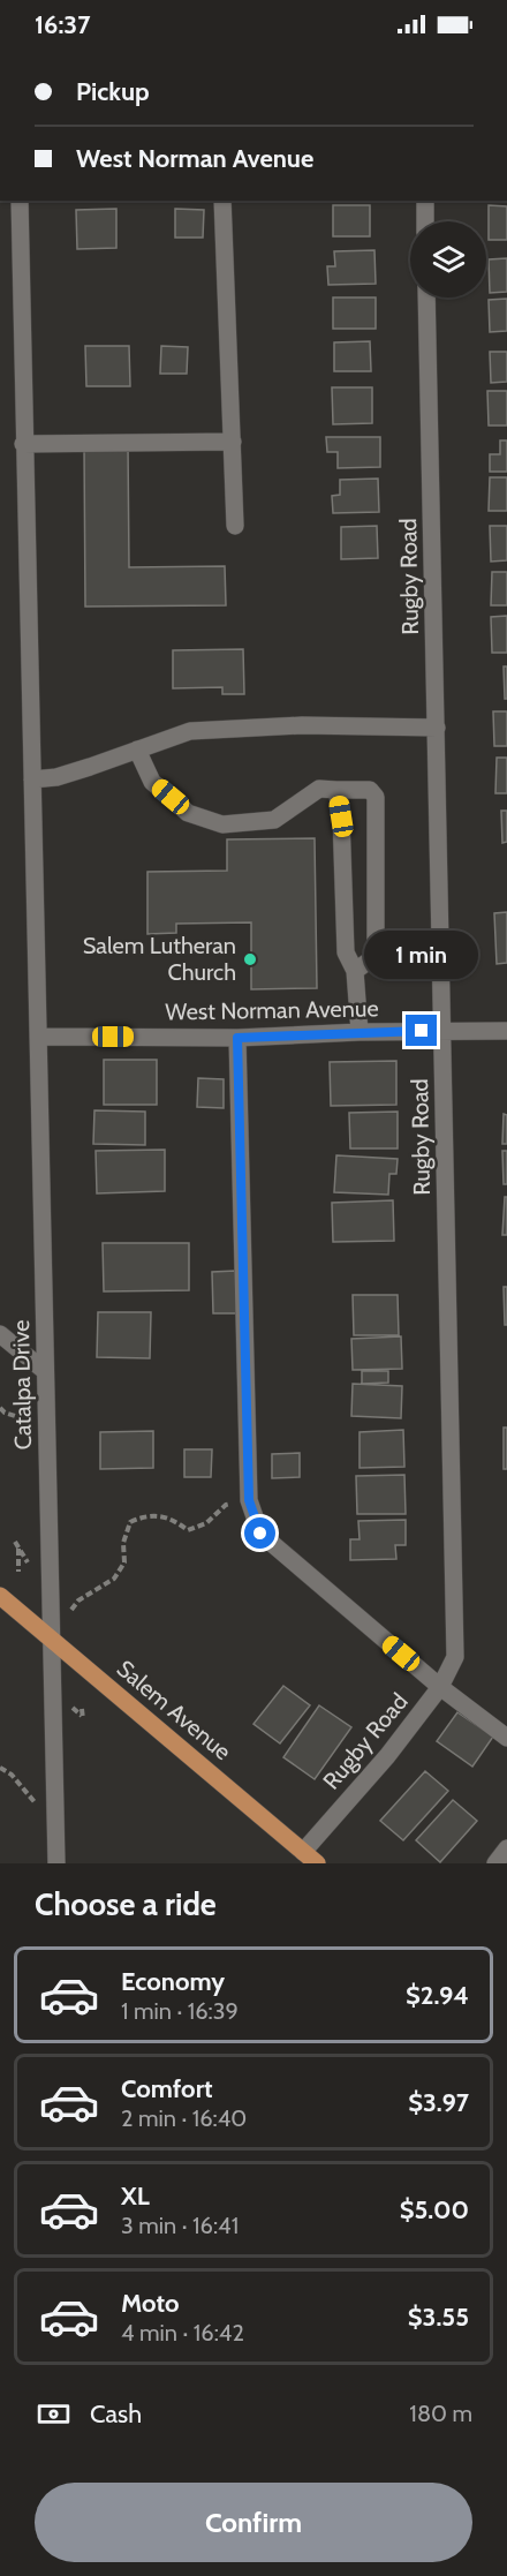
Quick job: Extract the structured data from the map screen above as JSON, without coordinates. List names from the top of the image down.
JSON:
{
  "streets": {
    "main road": ["Salem Avenue"],
    "street": ["Rugby Road", "West Norman Avenue", "Catalpa Drive"]
  },
  "crossings": [
    ["Rugby Road", "West Norman Avenue"],
    ["Rugby Road", "Salem Avenue"],
    ["West Norman Avenue", "Catalpa Drive"],
    ["Catalpa Drive", "Salem Avenue"]
  ],
  "places": ["Salem Lutheran Church"],
  "page": {
    "status": "16:37",
    "banner": ["Pickup", "West Norman Avenue"],
    "bubble": "1 min",
    "heading": "Choose a ride",
    "list": [
      {
        "name": "Economy",
        "note": "1 min · 16:39",
        "value": "$2.94"
      },
      {
        "name": "Comfort",
        "note": "2 min · 16:40",
        "value": "$3.97"
      },
      {
        "name": "XL",
        "note": "3 min · 16:41",
        "value": "$5.00"
      },
      {
        "name": "Moto",
        "note": "4 min · 16:42",
        "value": "$3.55"
      }
    ],
    "pay": ["Cash", "180 m"],
    "buttons": "Confirm"
  }
}
